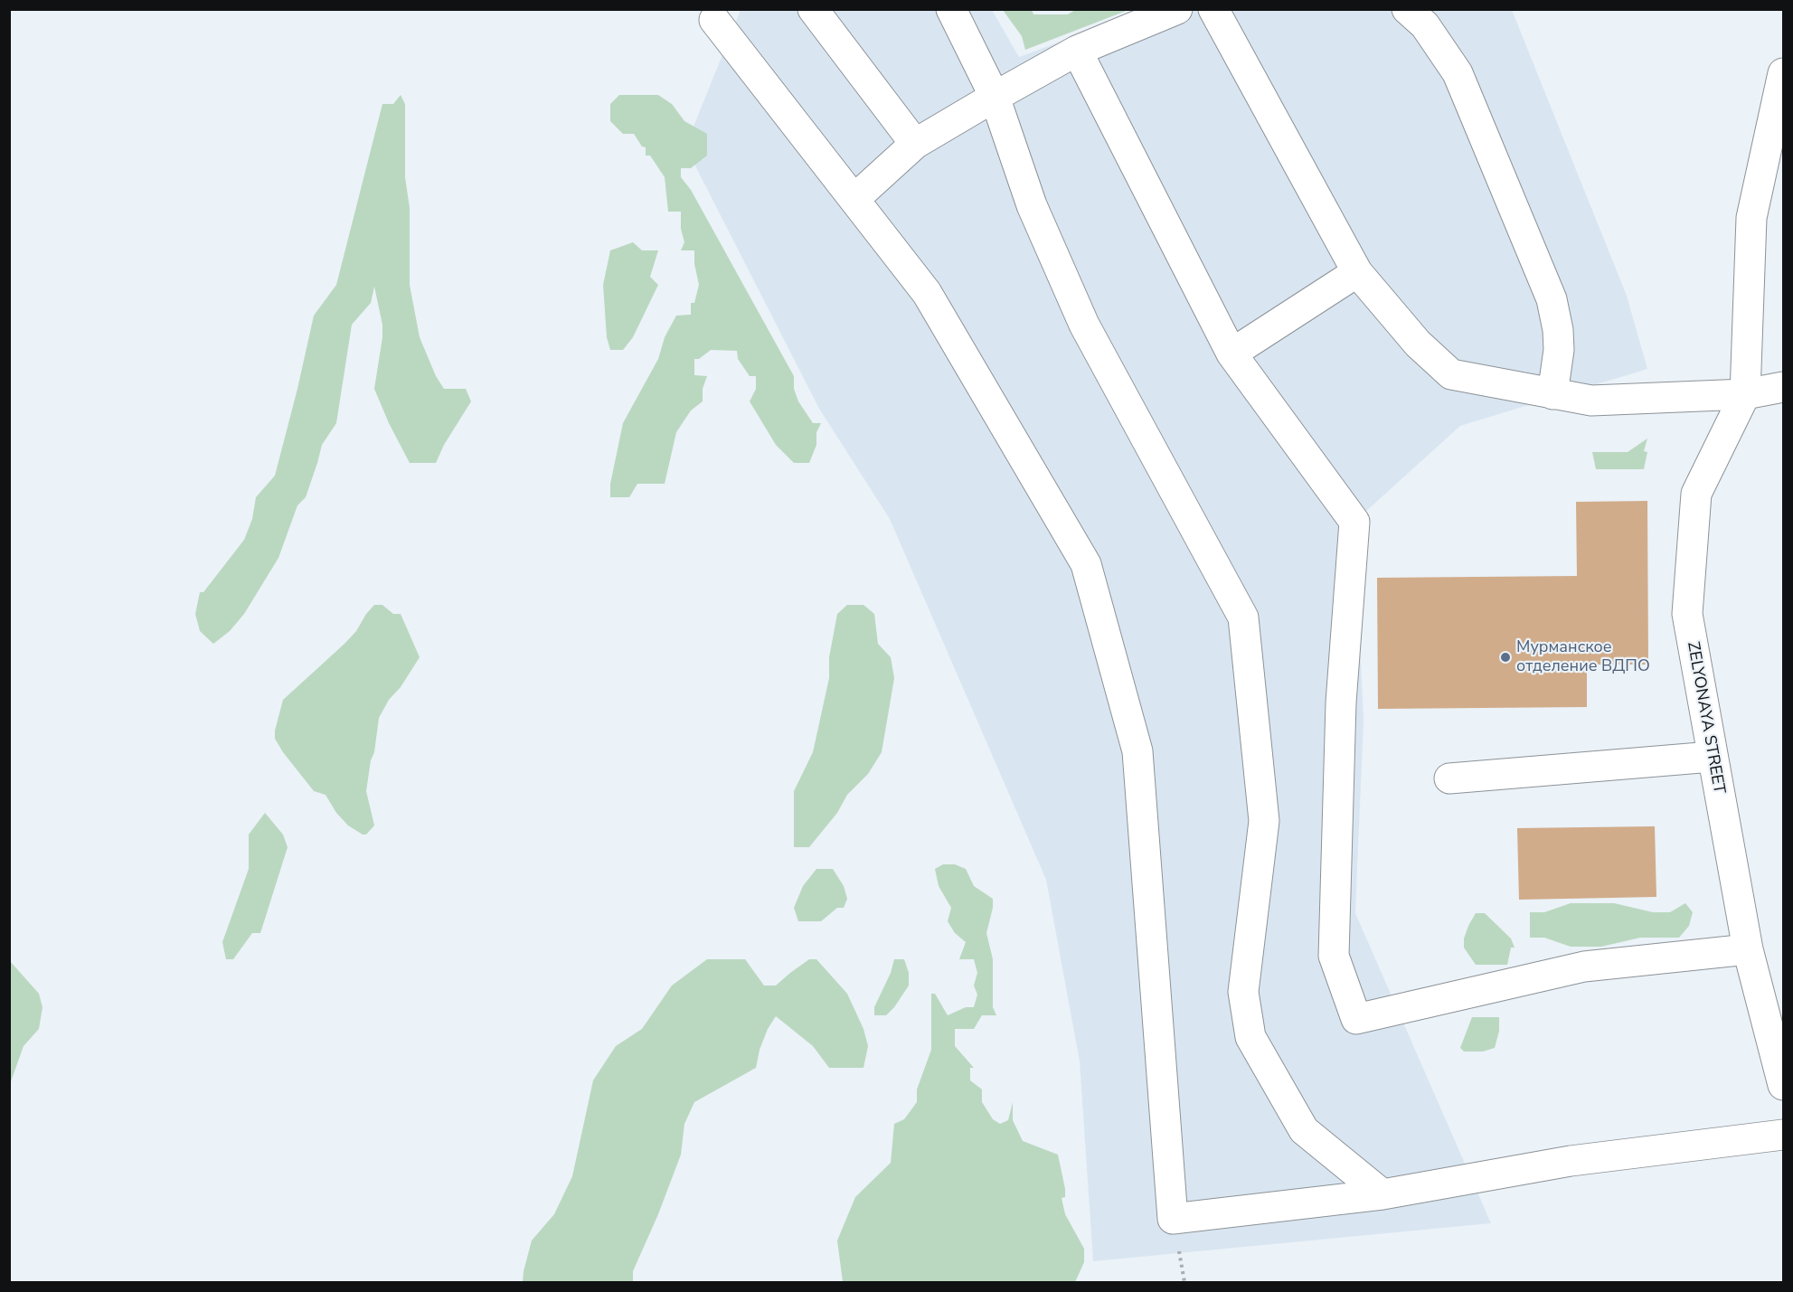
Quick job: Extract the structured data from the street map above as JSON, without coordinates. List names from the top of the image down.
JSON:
{
  "streets": {
    "street": ["ZELYONAYA STREET"]
  },
  "places": ["Мурманское отделение ВДПО"]
}
